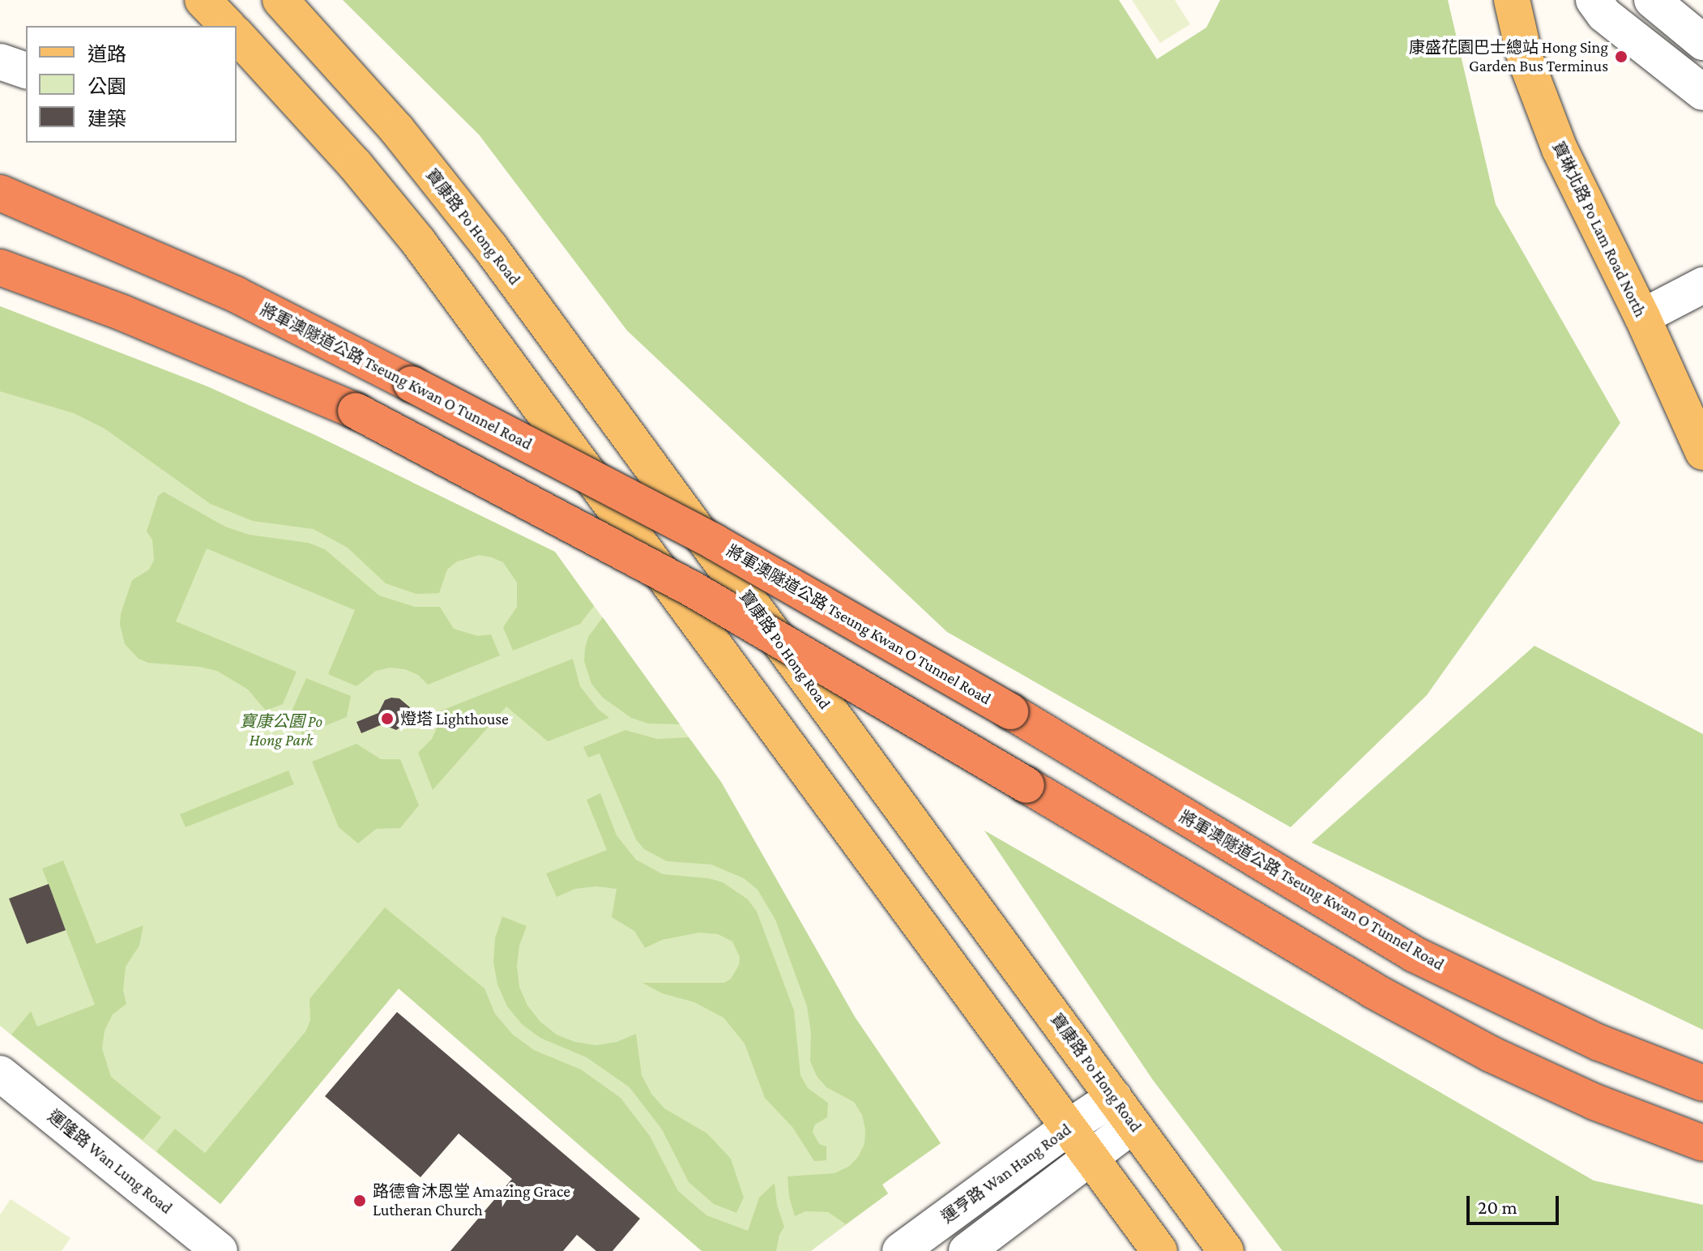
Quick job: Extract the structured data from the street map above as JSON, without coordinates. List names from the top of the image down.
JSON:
{
  "streets": {
    "highway": ["將軍澳隧道公路 Tseung Kwan O Tunnel Road"],
    "main road": ["寶康路 Po Hong Road", "寶琳北路 Po Lam Road North"],
    "street": ["運隆路 Wan Lung Road", "運亨路 Wan Hang Road"]
  },
  "crossings": [
    ["寶康路 Po Hong Road", "運亨路 Wan Hang Road"]
  ],
  "parks": ["寶康公園 Po Hong Park"],
  "places": ["康盛花園巴士總站 Hong Sing Garden Bus Terminus", "燈塔 Lighthouse", "路德會沐恩堂 Amazing Grace Lutheran Church"],
  "legend": ["道路", "公園", "建築"],
  "scale_bar": "20 m"
}
